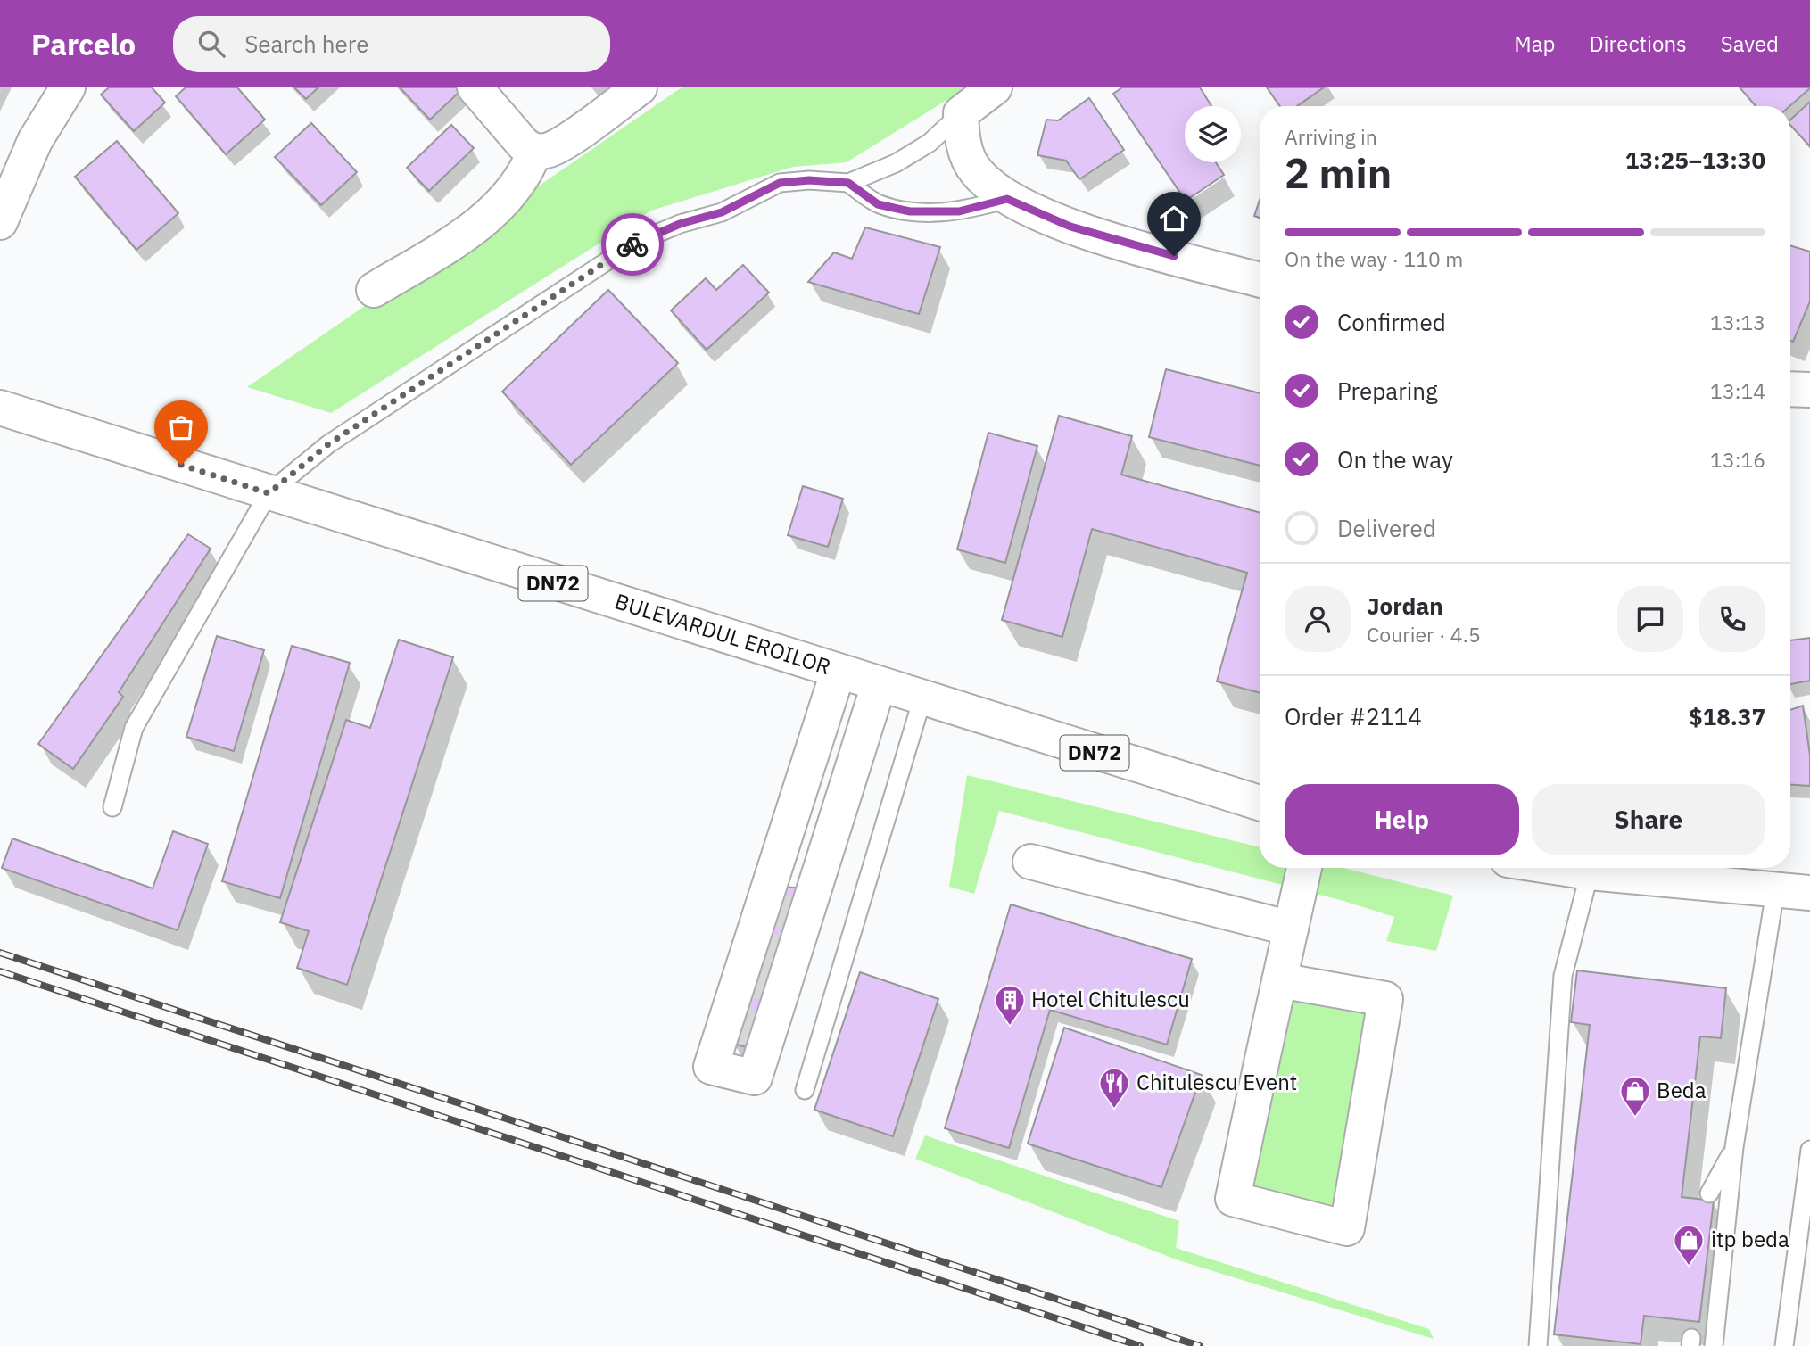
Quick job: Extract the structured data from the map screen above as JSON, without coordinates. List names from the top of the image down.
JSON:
{
  "streets": {
    "street": ["DN72", "BULEVARDUL EROILOR"]
  },
  "places": {
    "building": ["Hotel Chitulescu"],
    "restaurant": ["Chitulescu Event"],
    "shop": ["Beda", "itp beda"]
  },
  "page": {
    "header": "Parcelo",
    "search": "Search here",
    "nav": ["Map", "Directions", "Saved"],
    "heading": ["2 min", "Arriving in", "13:25–13:30"],
    "panel": [
      "Jordan",
      "Courier · 4.5",
      "Order #2114",
      "$18.37"
    ],
    "bar": "On the way · 110 m",
    "list": [
      ["Confirmed", "13:13"],
      ["Preparing", "13:14"],
      ["On the way", "13:16"],
      "Delivered"
    ],
    "buttons": ["Help", "Share"]
  }
}
